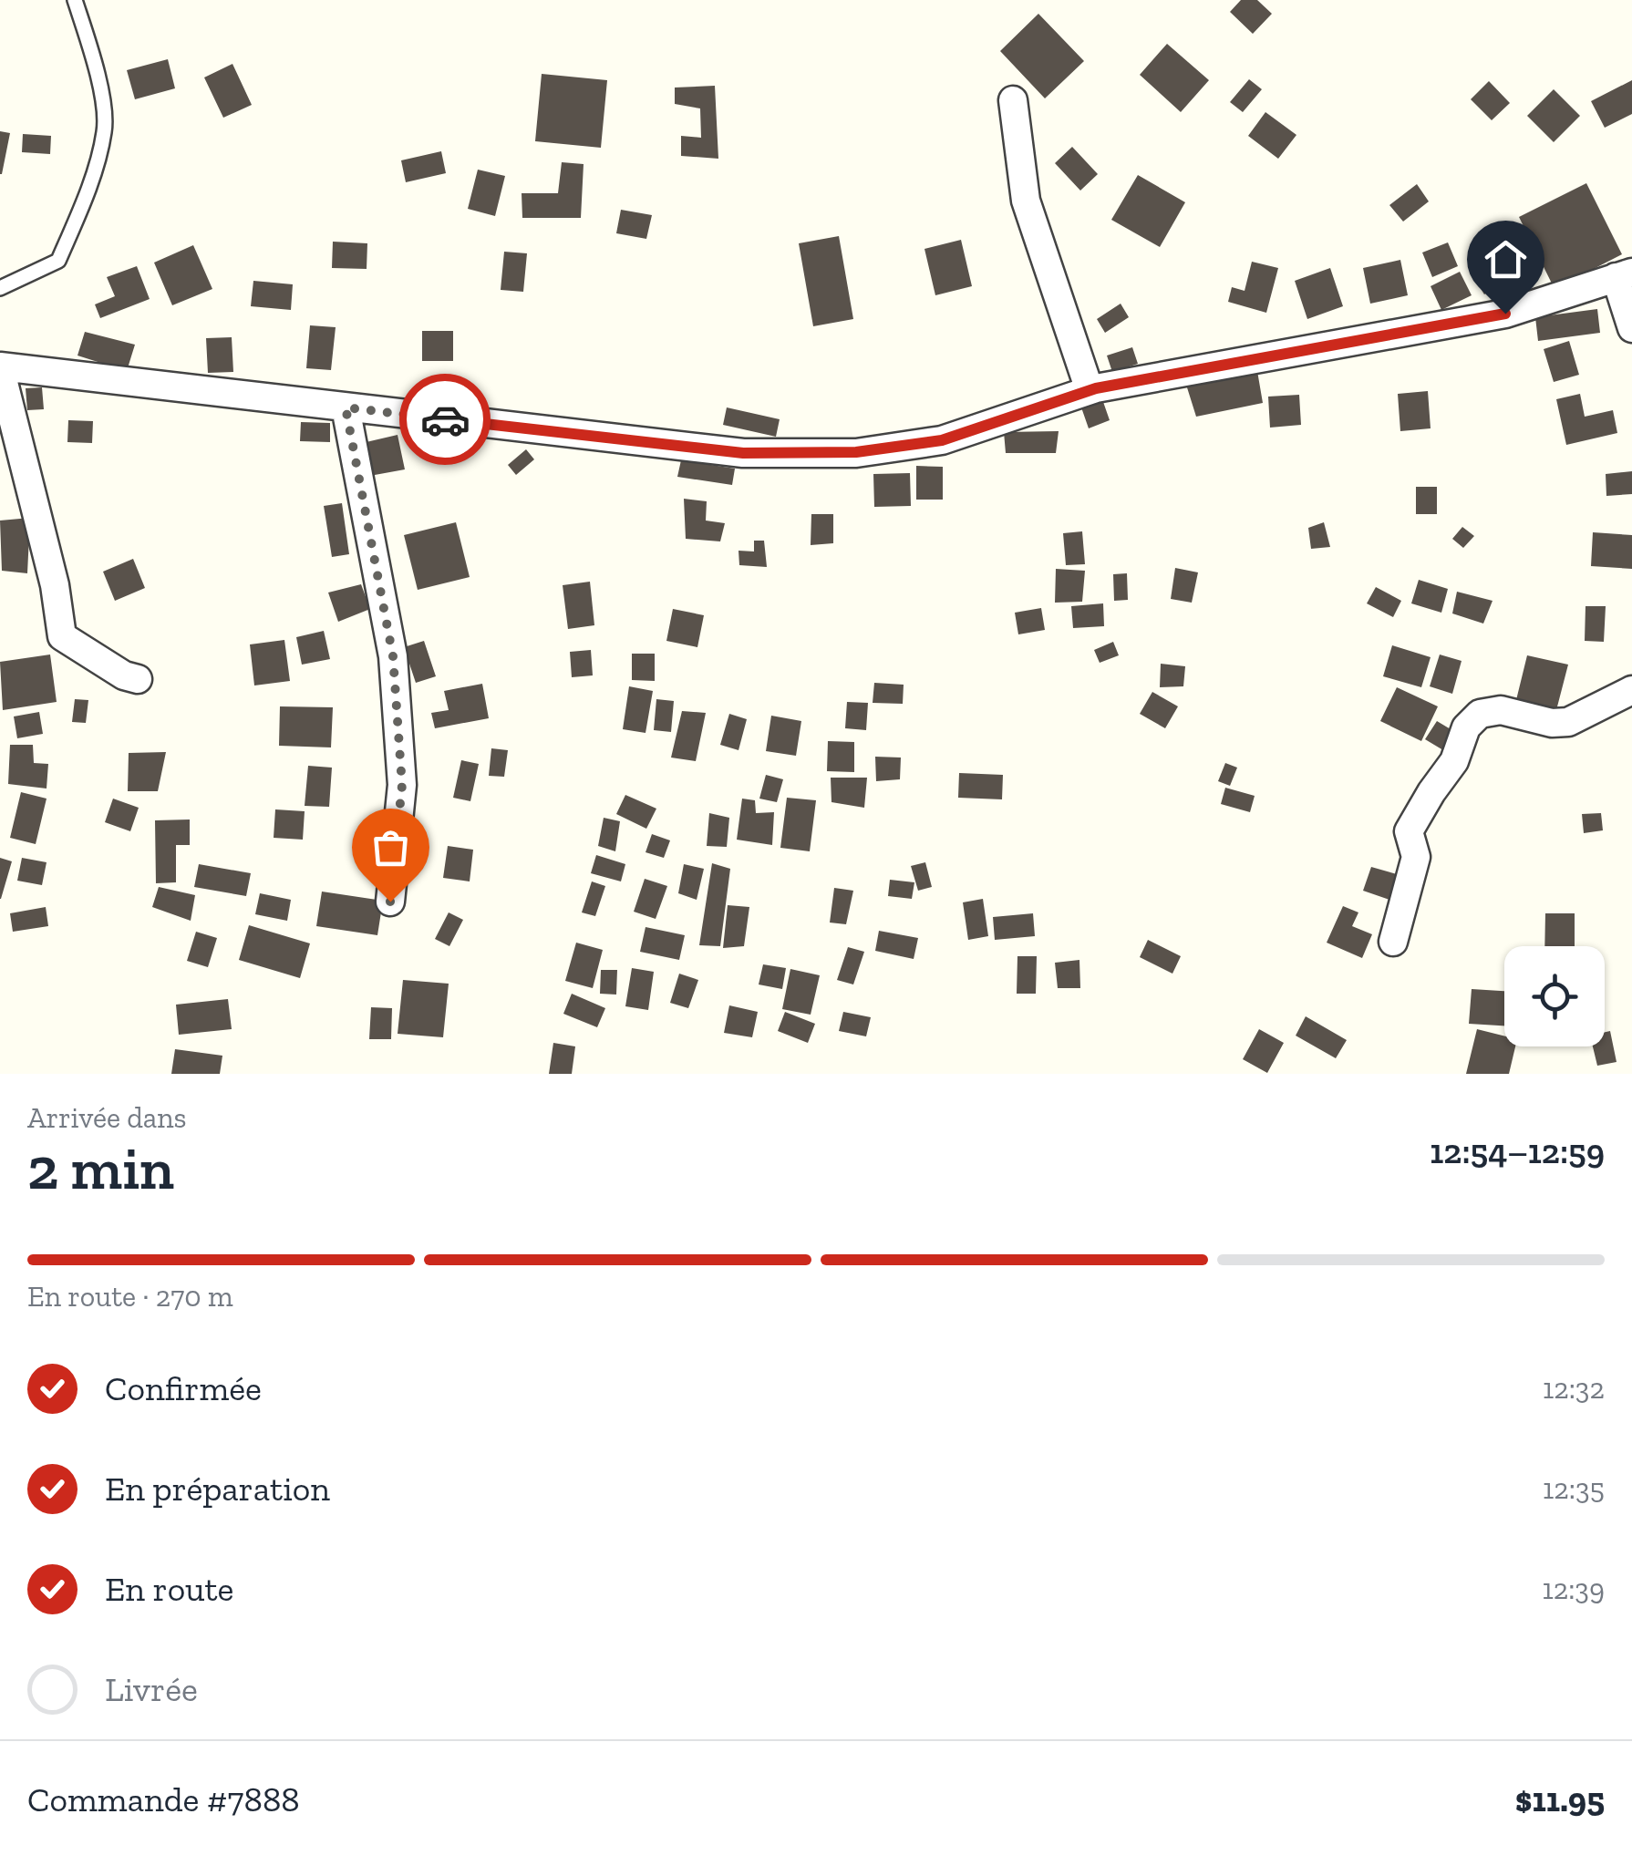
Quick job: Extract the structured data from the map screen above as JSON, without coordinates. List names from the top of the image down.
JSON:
{
  "page": {
    "heading": ["2 min", "Arrivée dans", "12:54–12:59"],
    "panel": ["Commande #7888", "$11.95"],
    "bar": "En route · 270 m",
    "list": [
      ["Confirmée", "12:32"],
      ["En préparation", "12:35"],
      ["En route", "12:39"],
      "Livrée"
    ]
  }
}
